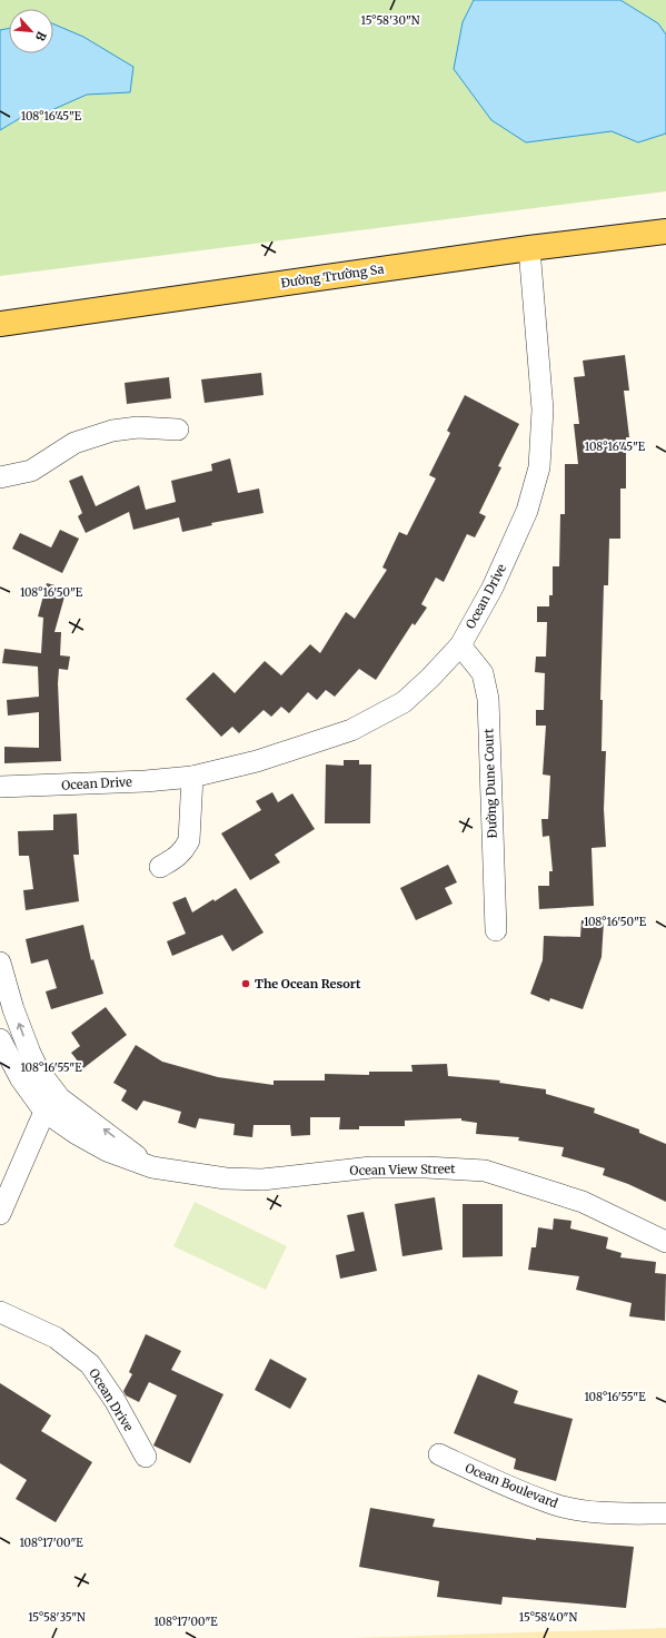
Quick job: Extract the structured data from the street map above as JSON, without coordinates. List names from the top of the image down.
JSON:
{
  "streets": {
    "main road": ["Đường Trường Sa"],
    "street": [
      "Ocean Drive",
      "Đường Dune Court",
      "Ocean View Street",
      "Ocean Boulevard"
    ]
  },
  "crossings": [
    ["Đường Trường Sa", "Ocean Drive"],
    ["Ocean Drive", "Đường Dune Court"]
  ],
  "places": ["The Ocean Resort"],
  "north": "bottom right",
  "coordinates": [
    "15°58'30\"N",
    "108°16'45\"E",
    "108°16'50\"E",
    "108°16'55\"E",
    "108°17'00\"E",
    "15°58'35\"N",
    "15°58'40\"N"
  ]
}
